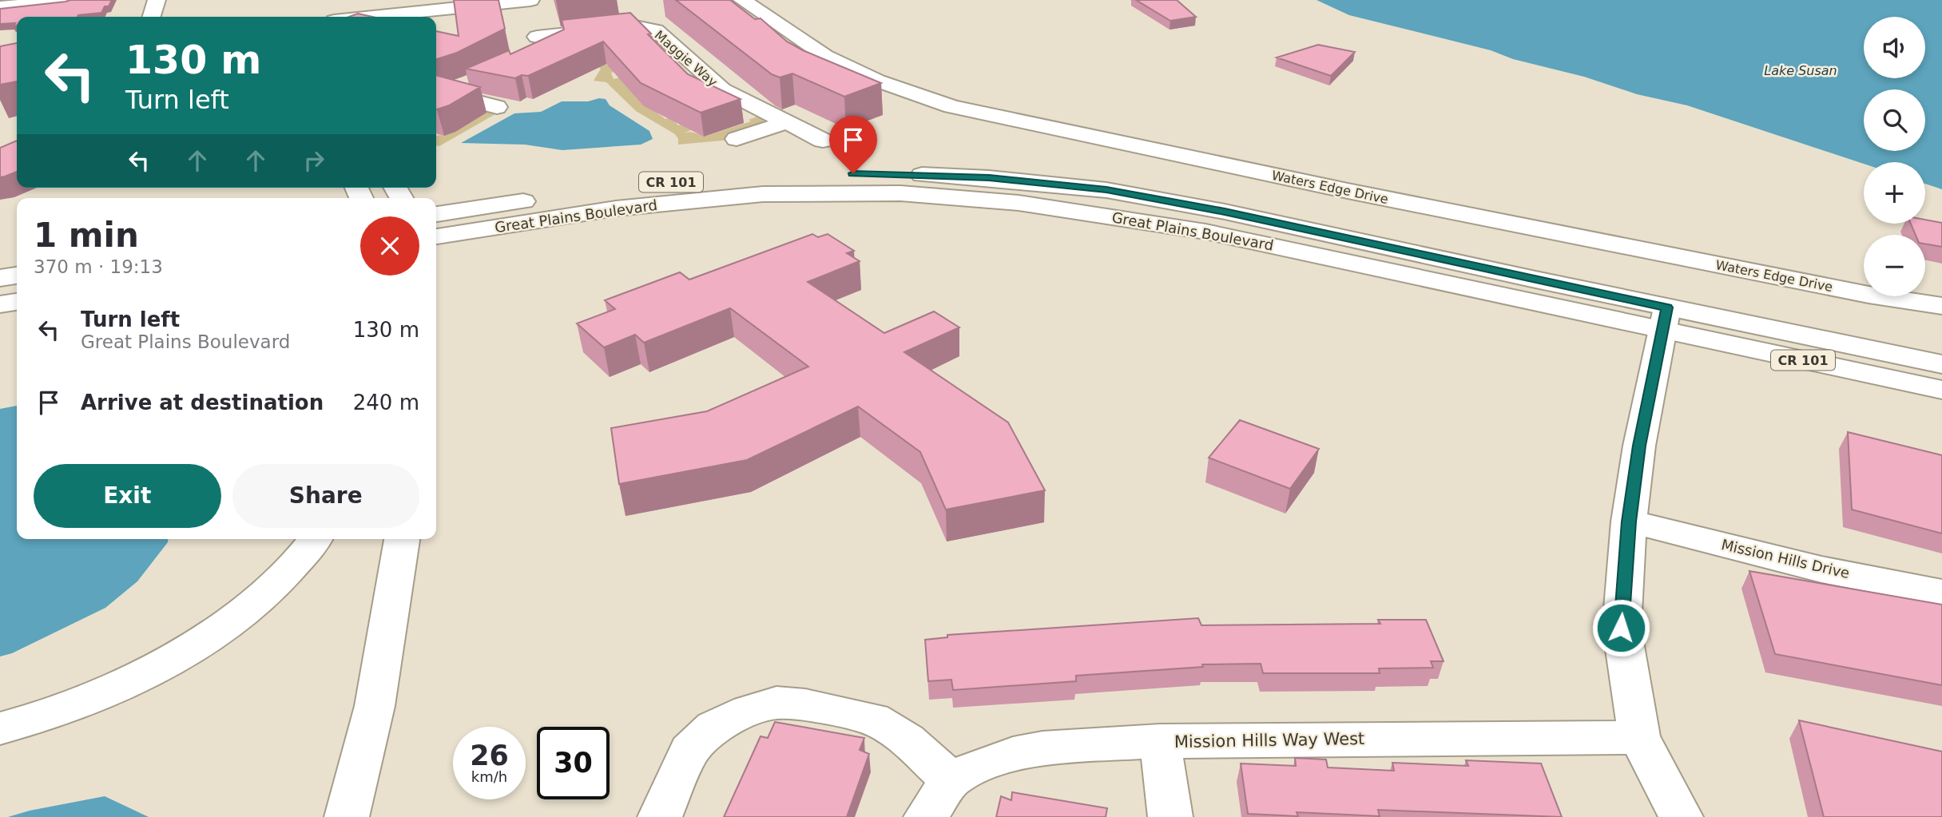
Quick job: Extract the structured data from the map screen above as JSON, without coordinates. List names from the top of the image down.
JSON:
{
  "streets": {
    "main road": [
      "Maggie Way",
      "CR 101",
      "Waters Edge Drive",
      "Great Plains Boulevard",
      "Mission Hills Drive",
      "Mission Hills Way West"
    ]
  },
  "water": ["Lake Susan"],
  "page": {
    "map_buttons": ["+", "−"],
    "turn": ["130 m", "Turn left"],
    "heading": ["1 min", "370 m · 19:13"],
    "list": [
      {
        "name": "Turn left",
        "note": "Great Plains Boulevard",
        "value": "130 m"
      },
      {
        "name": "Arrive at destination",
        "value": "240 m"
      }
    ],
    "buttons": ["Exit", "Share"],
    "speed": "26 km/h",
    "limit": "30"
  }
}
